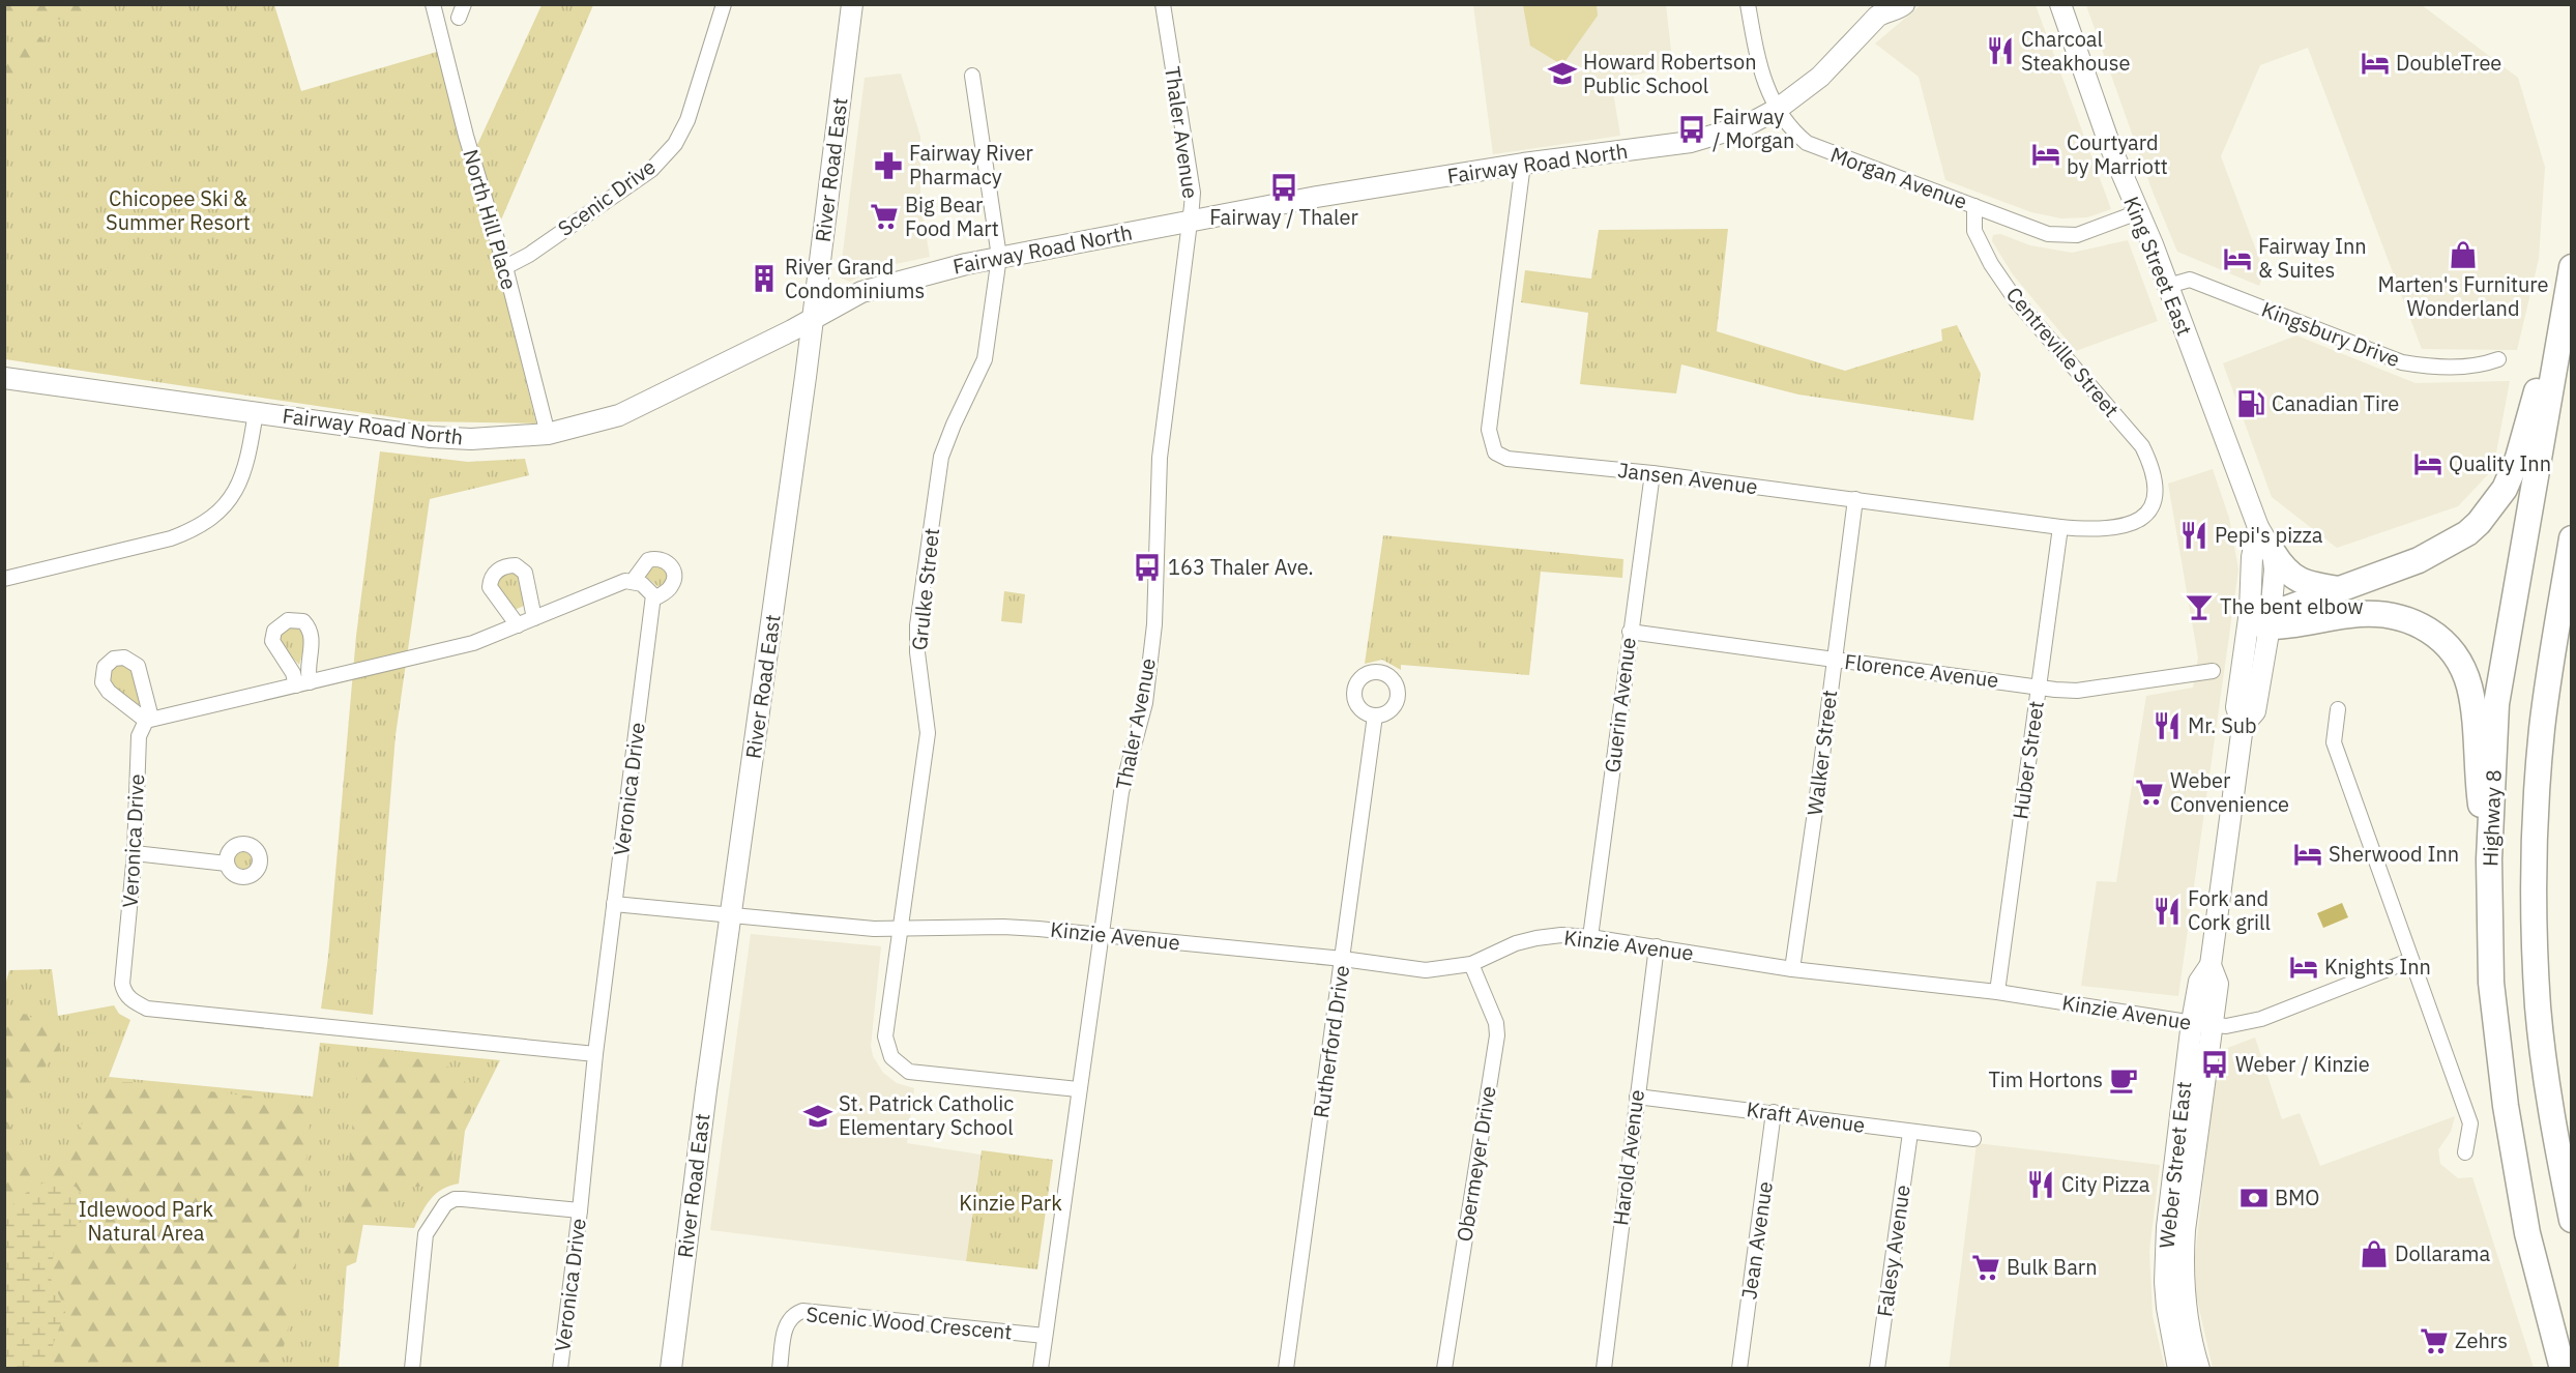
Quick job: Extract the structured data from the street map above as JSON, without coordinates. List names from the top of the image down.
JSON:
{
  "streets": {
    "highway": ["Highway 8"],
    "main road": [
      "Fairway Road North",
      "River Road East",
      "King Street East",
      "Weber Street East"
    ],
    "street": [
      "Thaler Avenue",
      "Morgan Avenue",
      "Scenic Drive",
      "North Hill Place",
      "Kingsbury Drive",
      "Centreville Street",
      "Jansen Avenue",
      "Grulke Street",
      "Florence Avenue",
      "Guerin Avenue",
      "Walker Street",
      "Huber Street",
      "Veronica Drive",
      "Kinzie Avenue",
      "Rutherford Drive",
      "Kraft Avenue",
      "Harold Avenue",
      "Obermeyer Drive",
      "Jean Avenue",
      "Falesy Avenue",
      "Scenic Wood Crescent"
    ]
  },
  "crossings": [
    ["Thaler Avenue", "Fairway Road North"],
    ["Thaler Avenue", "Grulke Street"],
    ["Thaler Avenue", "Kinzie Avenue"],
    ["Thaler Avenue", "Scenic Wood Crescent"],
    ["Fairway Road North", "River Road East"],
    ["Fairway Road North", "Morgan Avenue"],
    ["Fairway Road North", "North Hill Place"],
    ["Fairway Road North", "Jansen Avenue"],
    ["Fairway Road North", "Grulke Street"],
    ["River Road East", "Kinzie Avenue"],
    ["Morgan Avenue", "King Street East"],
    ["Morgan Avenue", "Centreville Street"],
    ["Scenic Drive", "North Hill Place"],
    ["King Street East", "Kingsbury Drive"],
    ["King Street East", "Weber Street East"],
    ["Centreville Street", "Jansen Avenue"],
    ["Jansen Avenue", "Guerin Avenue"],
    ["Jansen Avenue", "Walker Street"],
    ["Jansen Avenue", "Huber Street"],
    ["Grulke Street", "Kinzie Avenue"],
    ["Florence Avenue", "Guerin Avenue"],
    ["Florence Avenue", "Walker Street"],
    ["Florence Avenue", "Huber Street"],
    ["Guerin Avenue", "Kinzie Avenue"],
    ["Walker Street", "Kinzie Avenue"],
    ["Huber Street", "Kinzie Avenue"],
    ["Veronica Drive", "Kinzie Avenue"],
    ["Kinzie Avenue", "Rutherford Drive"],
    ["Kinzie Avenue", "Harold Avenue"],
    ["Kinzie Avenue", "Obermeyer Drive"],
    ["Kinzie Avenue", "Weber Street East"],
    ["Kraft Avenue", "Harold Avenue"],
    ["Kraft Avenue", "Jean Avenue"],
    ["Kraft Avenue", "Falesy Avenue"]
  ],
  "parks": ["Chicopee Ski & Summer Resort", "Kinzie Park", "Idlewood Park Natural Area"],
  "places": {
    "restaurant": [
      "Charcoal Steakhouse",
      "Pepi's pizza",
      "Mr. Sub",
      "Fork and Cork grill",
      "City Pizza"
    ],
    "hotel": [
      "DoubleTree",
      "Courtyard by Marriott",
      "Fairway Inn & Suites",
      "Quality Inn",
      "Sherwood Inn",
      "Knights Inn"
    ],
    "school or university": ["Howard Robertson Public School", "St. Patrick Catholic Elementary School"],
    "bus stop": [
      "Fairway / Morgan",
      "Fairway / Thaler",
      "163 Thaler Ave.",
      "Weber / Kinzie"
    ],
    "pharmacy": ["Fairway River Pharmacy"],
    "supermarket": [
      "Big Bear Food Mart",
      "Weber Convenience",
      "Bulk Barn",
      "Zehrs"
    ],
    "shop": ["Marten's Furniture Wonderland", "Dollarama"],
    "building": ["River Grand Condominiums"],
    "fuel station": ["Canadian Tire"],
    "bar": ["The bent elbow"],
    "cafe": ["Tim Hortons"],
    "bank": ["BMO"]
  }
}
